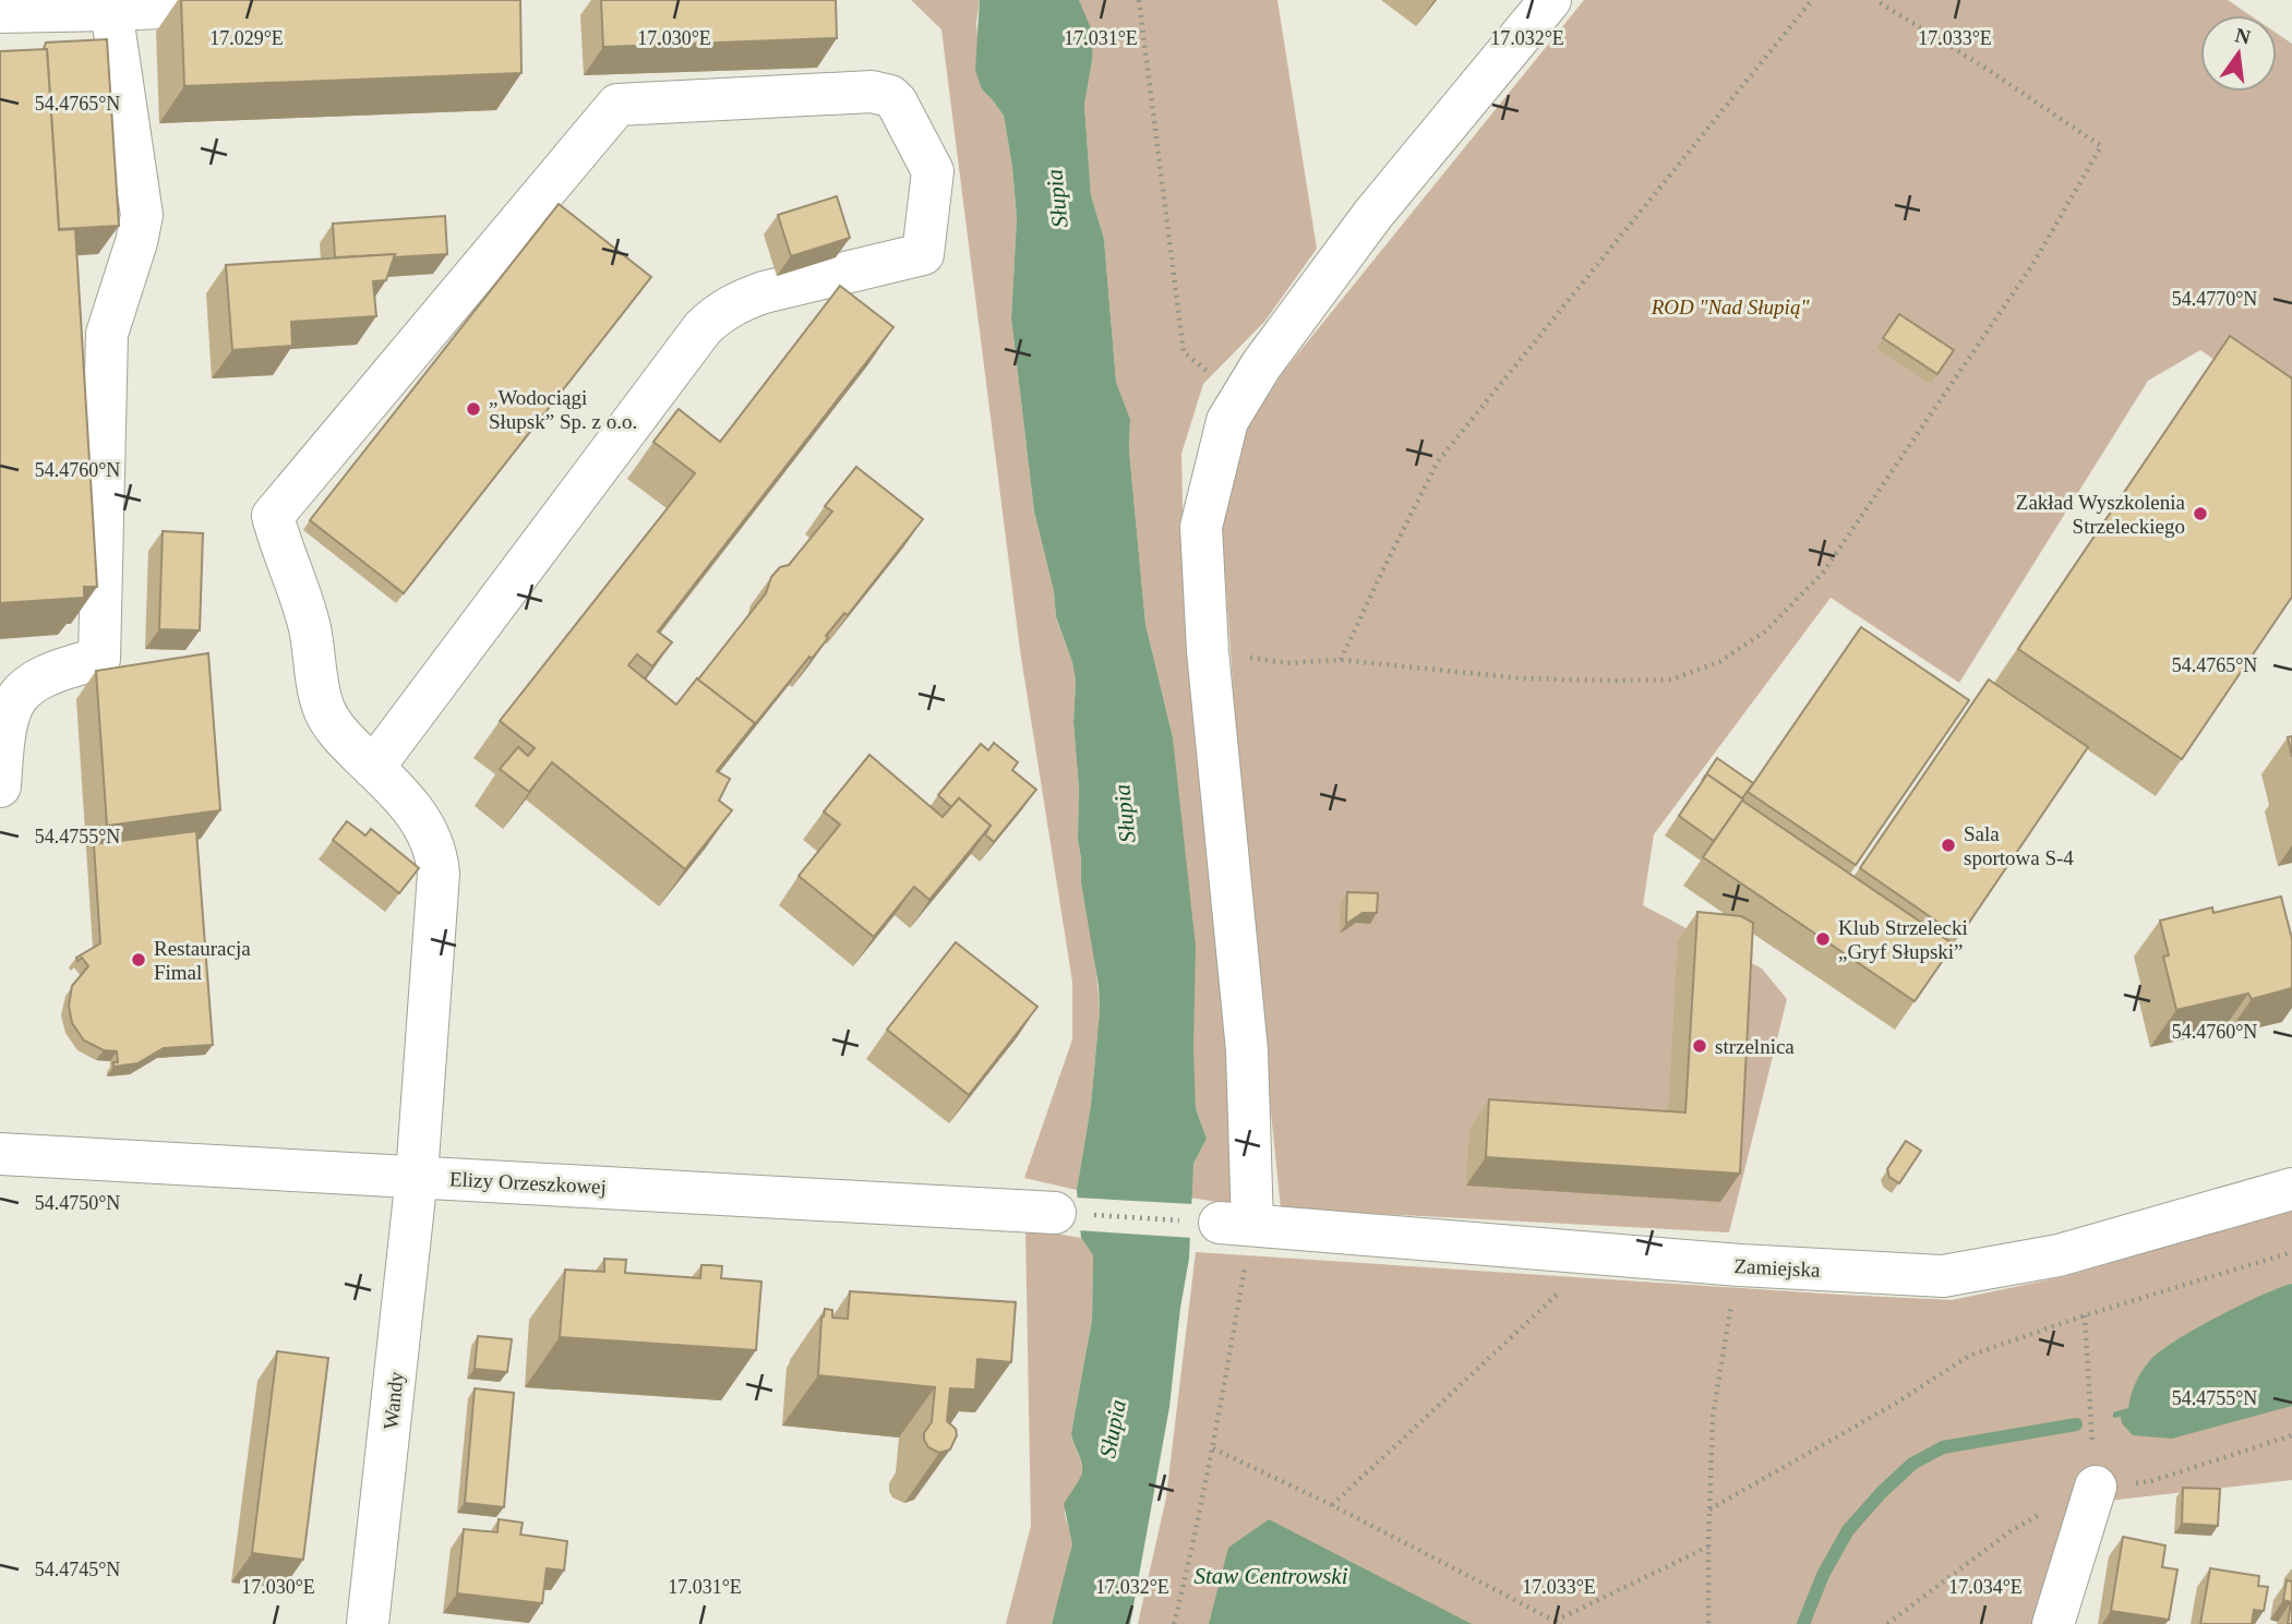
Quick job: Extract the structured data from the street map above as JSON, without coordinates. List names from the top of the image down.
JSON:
{
  "streets": {
    "street": ["Elizy Orzeszkowej", "Zamiejska", "Wandy"]
  },
  "crossings": [
    ["Elizy Orzeszkowej", "Wandy"]
  ],
  "water": ["Słupia", "Staw Centrowski"],
  "parks": ["ROD \"Nad Słupią\""],
  "places": [
    "„Wodociągi Słupsk” Sp. z o.o.",
    "Zakład Wyszkolenia Strzeleckiego",
    "Sala sportowa S-4",
    "Klub Strzelecki „Gryf Słupski”",
    "Restauracja Fimal",
    "strzelnica"
  ],
  "north": "top",
  "coordinates": [
    "17.029°E",
    "17.030°E",
    "17.031°E",
    "17.032°E",
    "17.033°E",
    "54.4765°N",
    "54.4770°N",
    "54.4760°N",
    "54.4755°N",
    "54.4750°N",
    "54.4745°N",
    "17.034°E"
  ]
}
